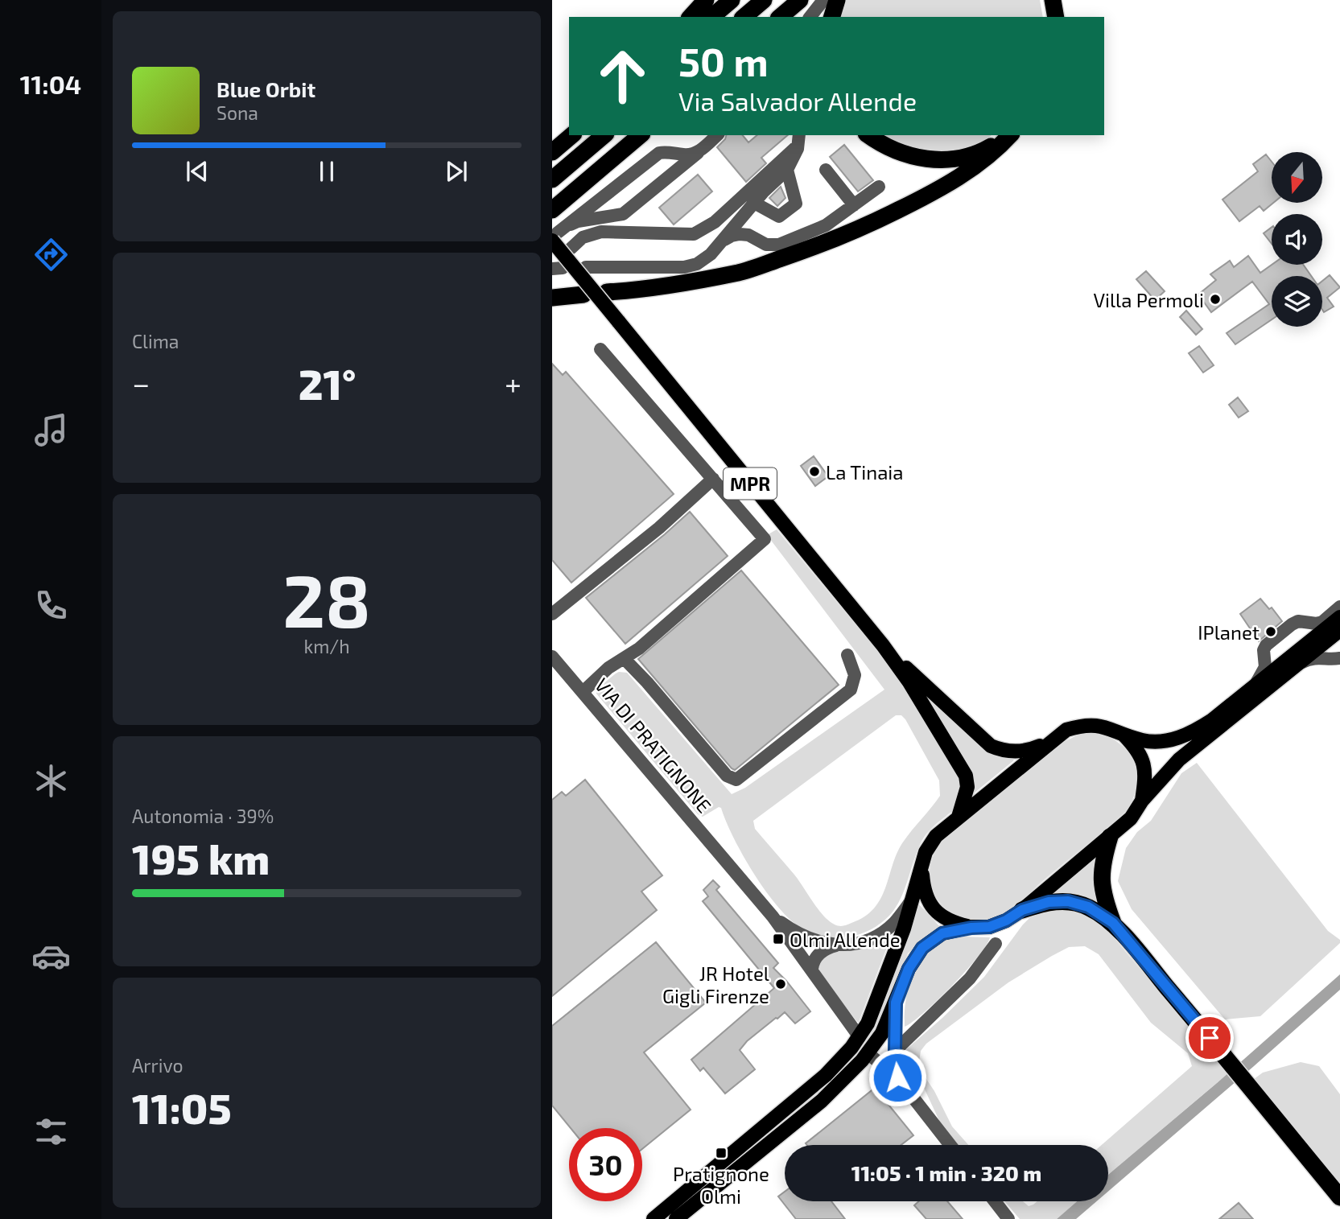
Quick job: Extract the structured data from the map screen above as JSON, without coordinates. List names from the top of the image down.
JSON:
{
  "streets": {
    "main road": ["MPR"],
    "street": ["VIA DI PRATIGNONE"]
  },
  "places": {
    "other": [
      "Villa Permoli",
      "La Tinaia",
      "IPlanet",
      "JR Hotel Gigli Firenze"
    ],
    "transit": ["Olmi Allende", "Pratignone Olmi"]
  },
  "north": "bottom",
  "page": {
    "tabs": "11:04",
    "turn": ["50 m", "Via Salvador Allende"],
    "song": ["Blue Orbit", "Sona"],
    "tile": [
      "Clima",
      ["28", "km/h"],
      ["Autonomia · 39%", "195 km"],
      ["Arrivo", "11:05"]
    ],
    "heat": ["−", "21°", "+"],
    "limit": "30",
    "trip": "11:05 · 1 min · 320 m"
  }
}
